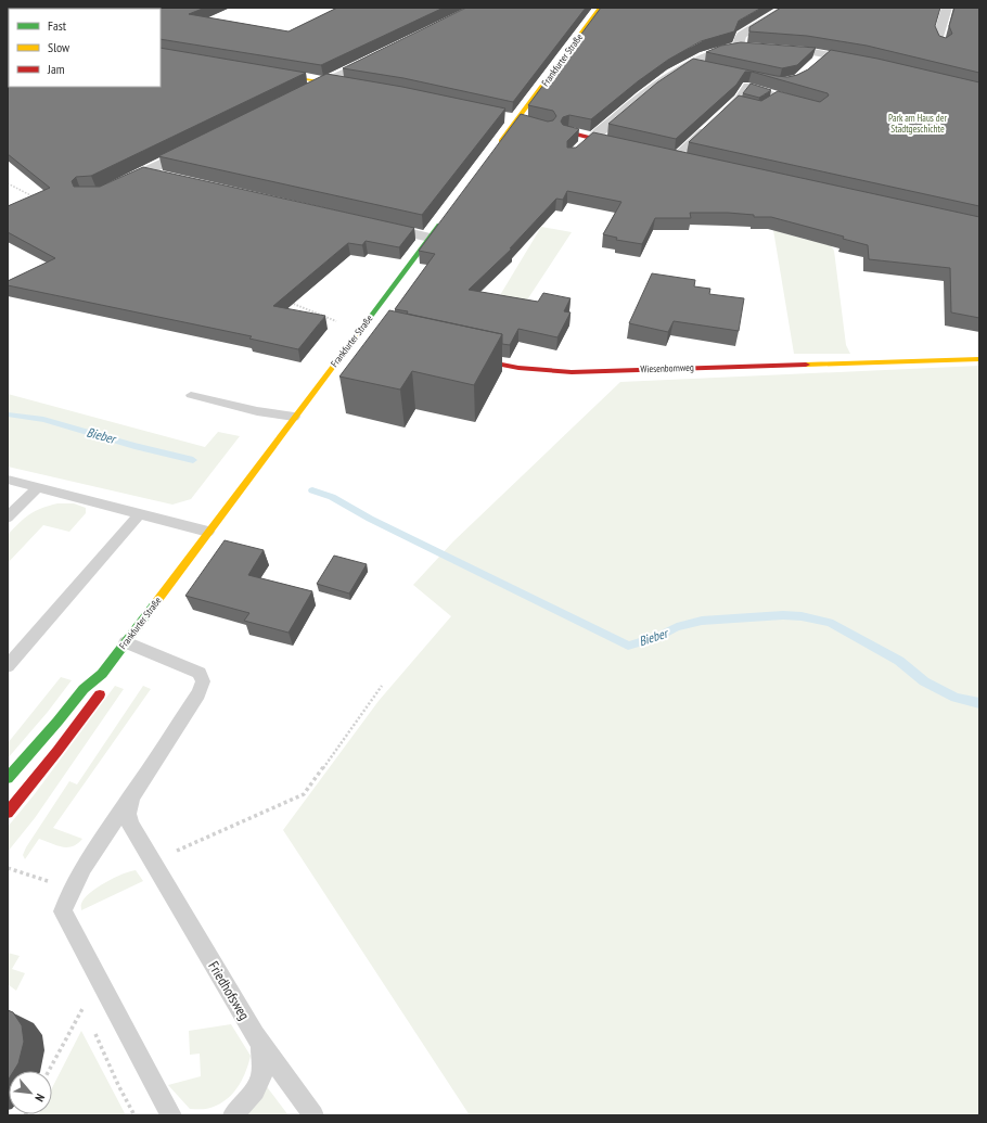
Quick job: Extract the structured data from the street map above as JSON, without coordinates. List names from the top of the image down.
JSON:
{
  "streets": {
    "street": ["Frankfurter Straße", "Wiesenbornweg"],
    "lane": ["Friedhofsweg"]
  },
  "crossings": [
    ["Frankfurter Straße", "Friedhofsweg"]
  ],
  "water": ["Bieber"],
  "parks": ["Park am Haus der Stadtgeschichte"],
  "legend": ["Fast", "Slow", "Jam"],
  "north": "bottom right"
}
